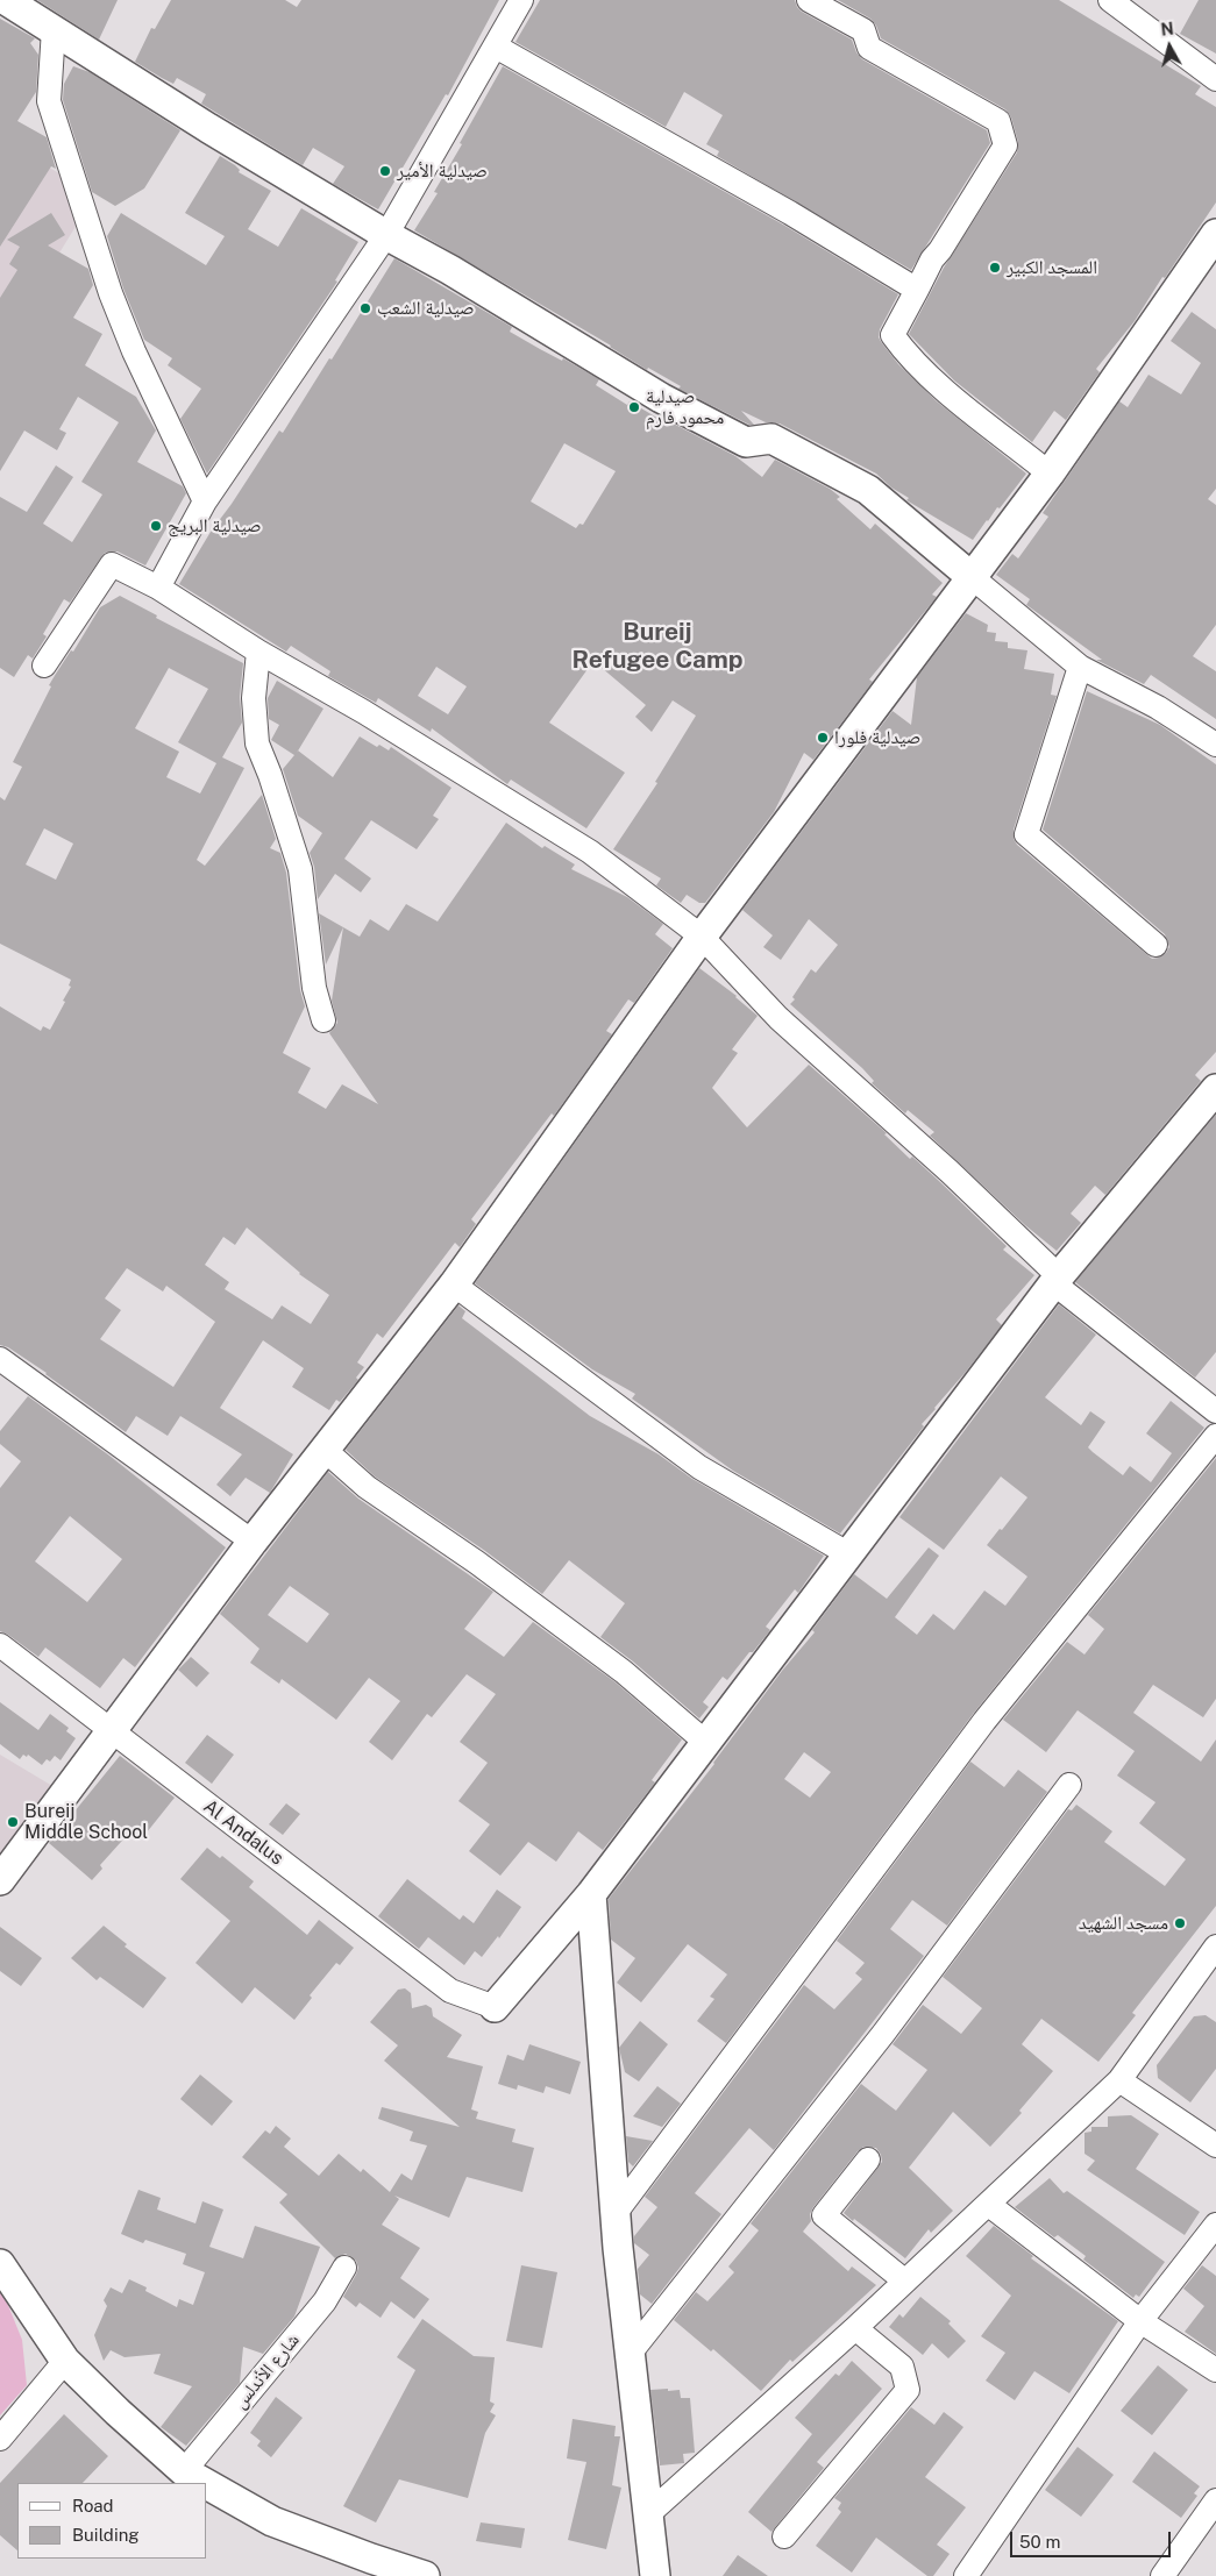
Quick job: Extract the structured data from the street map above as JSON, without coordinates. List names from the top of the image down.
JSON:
{
  "streets": {
    "street": ["Al Andalus", "شارع الأندلس"]
  },
  "districts": ["Bureij Refugee Camp"],
  "places": [
    "صيدلية الأمير",
    "المسجد الكبير",
    "صيدلية الشعب",
    "صيدلية محمود فارم",
    "صيدلية البريج",
    "صيدلية فلورا",
    "Bureij Middle School",
    "مسجد الشهيد"
  ],
  "legend": ["Road", "Building"],
  "scale_bar": "50 m",
  "north": "top"
}
